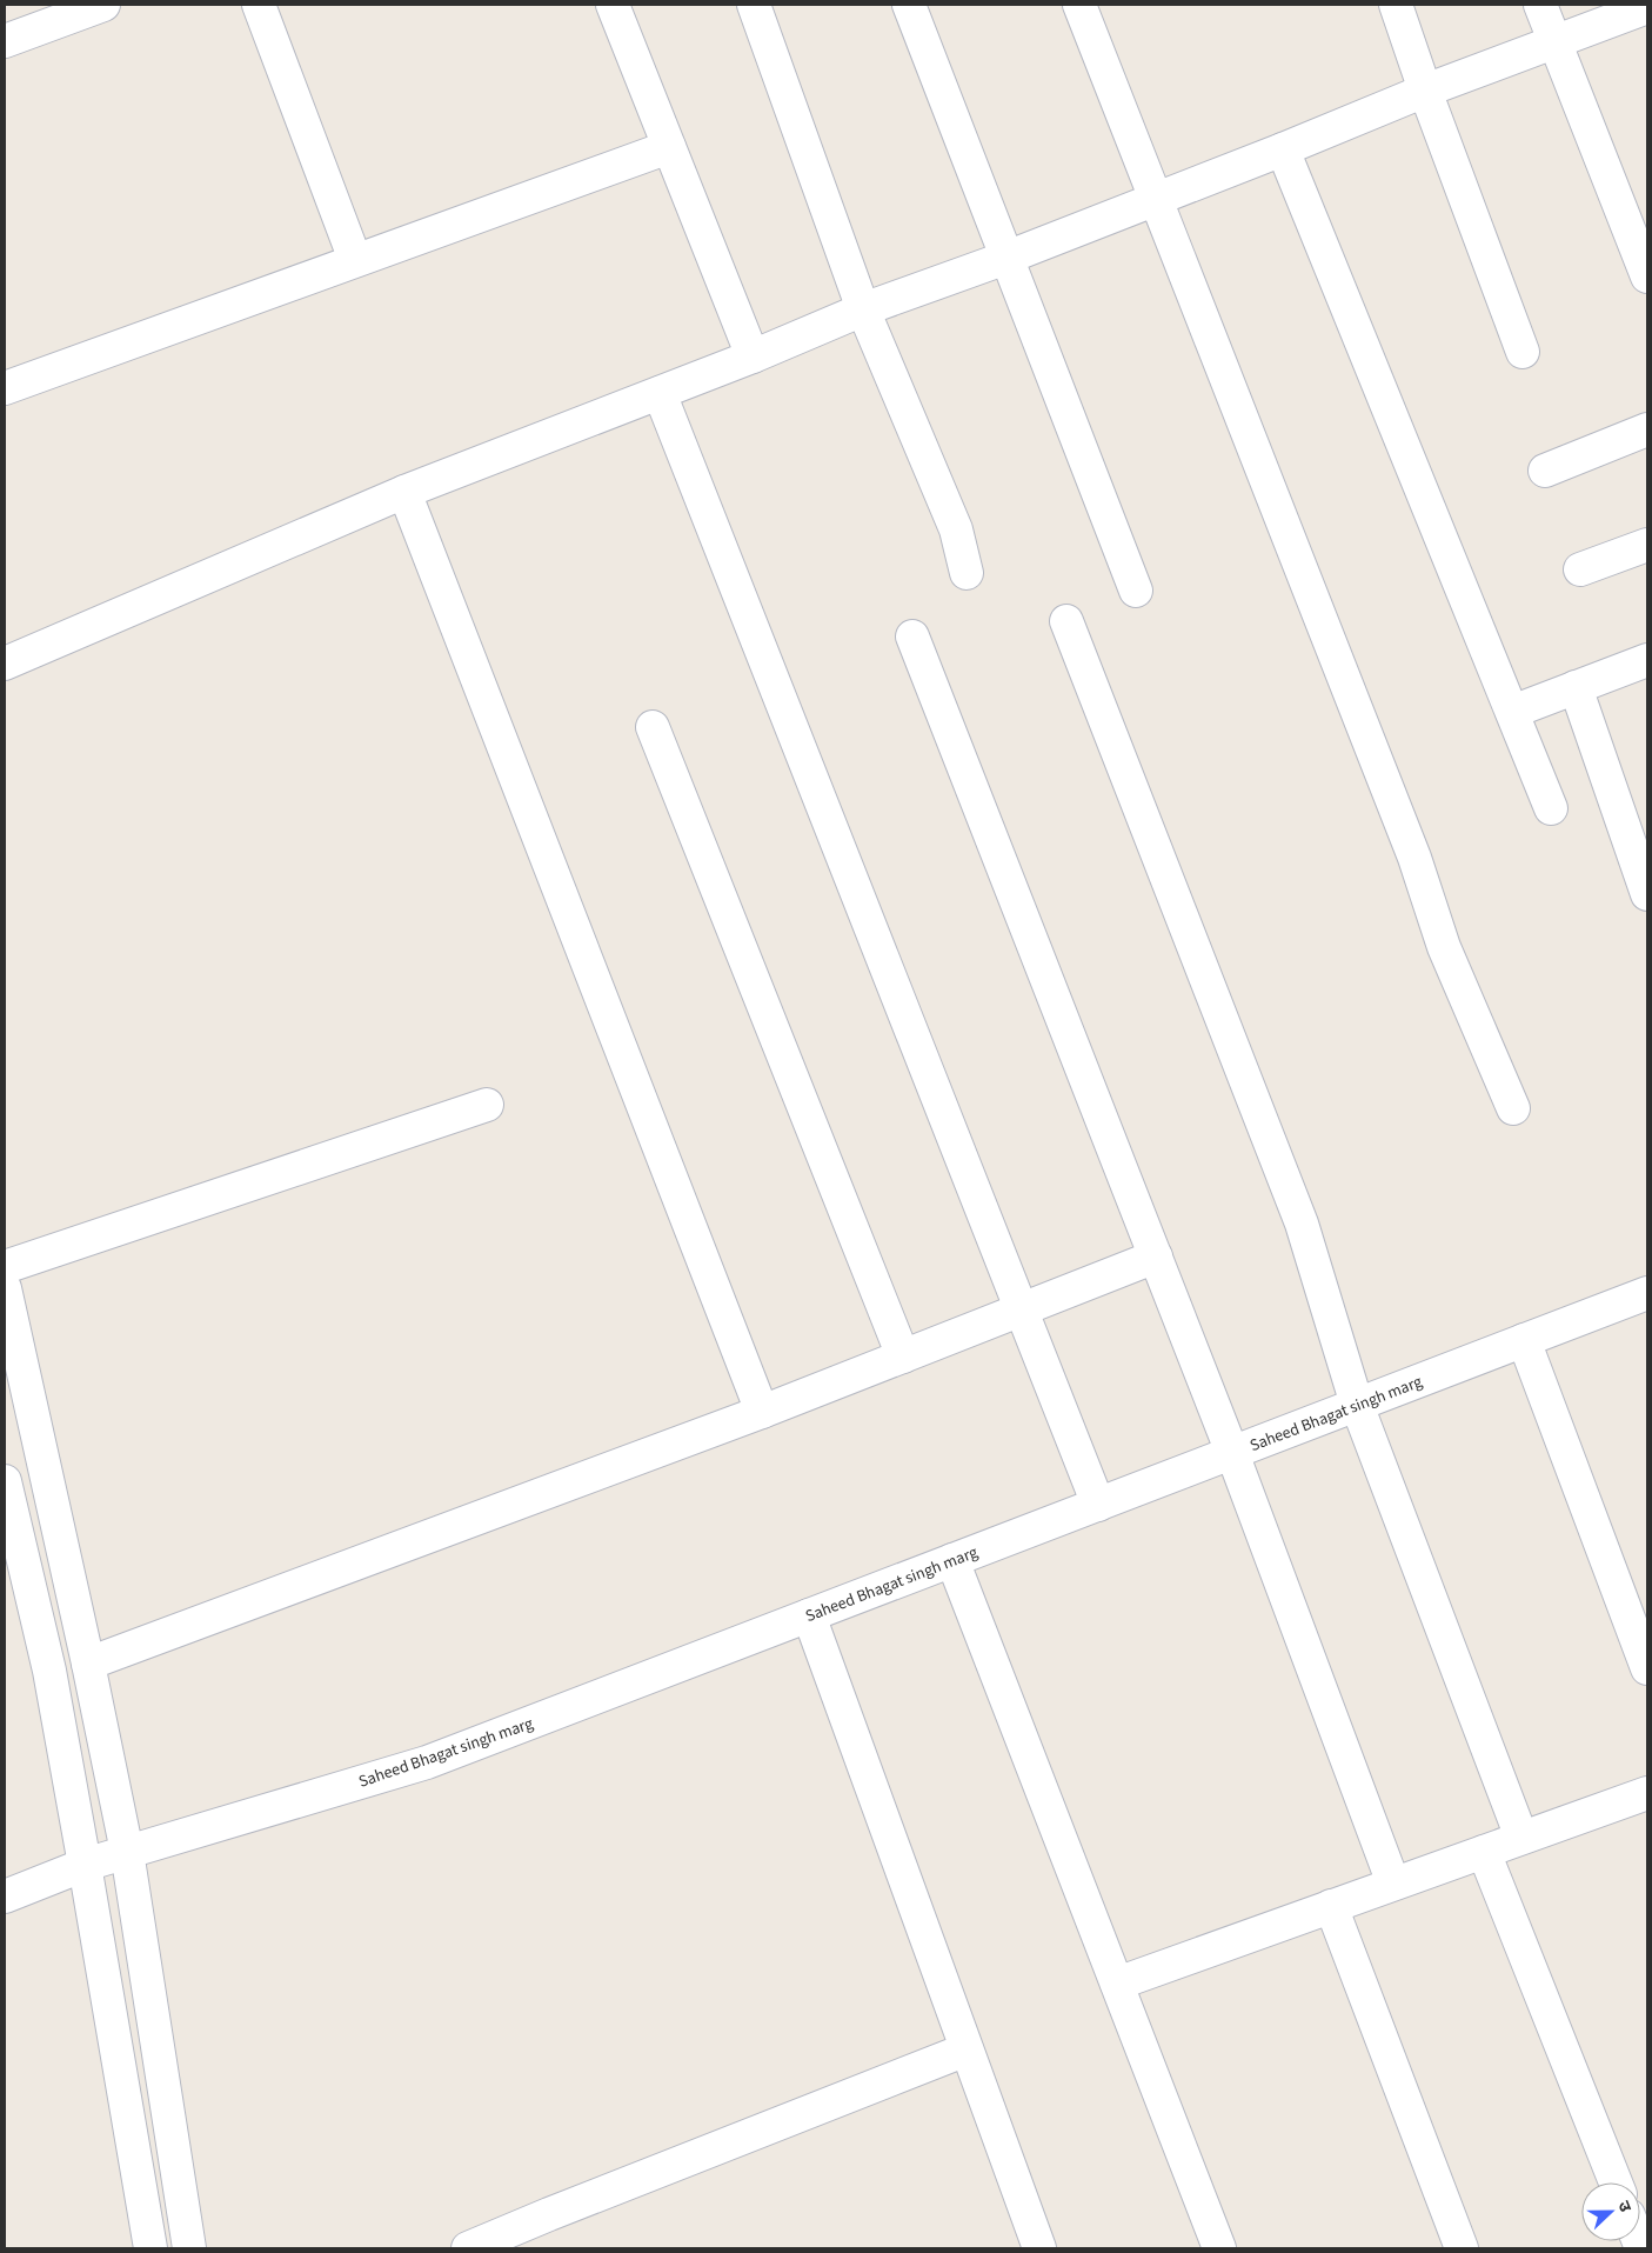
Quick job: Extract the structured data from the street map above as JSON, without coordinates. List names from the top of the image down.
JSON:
{
  "streets": {
    "street": ["Saheed Bhagat singh marg"]
  },
  "north": "right"
}
